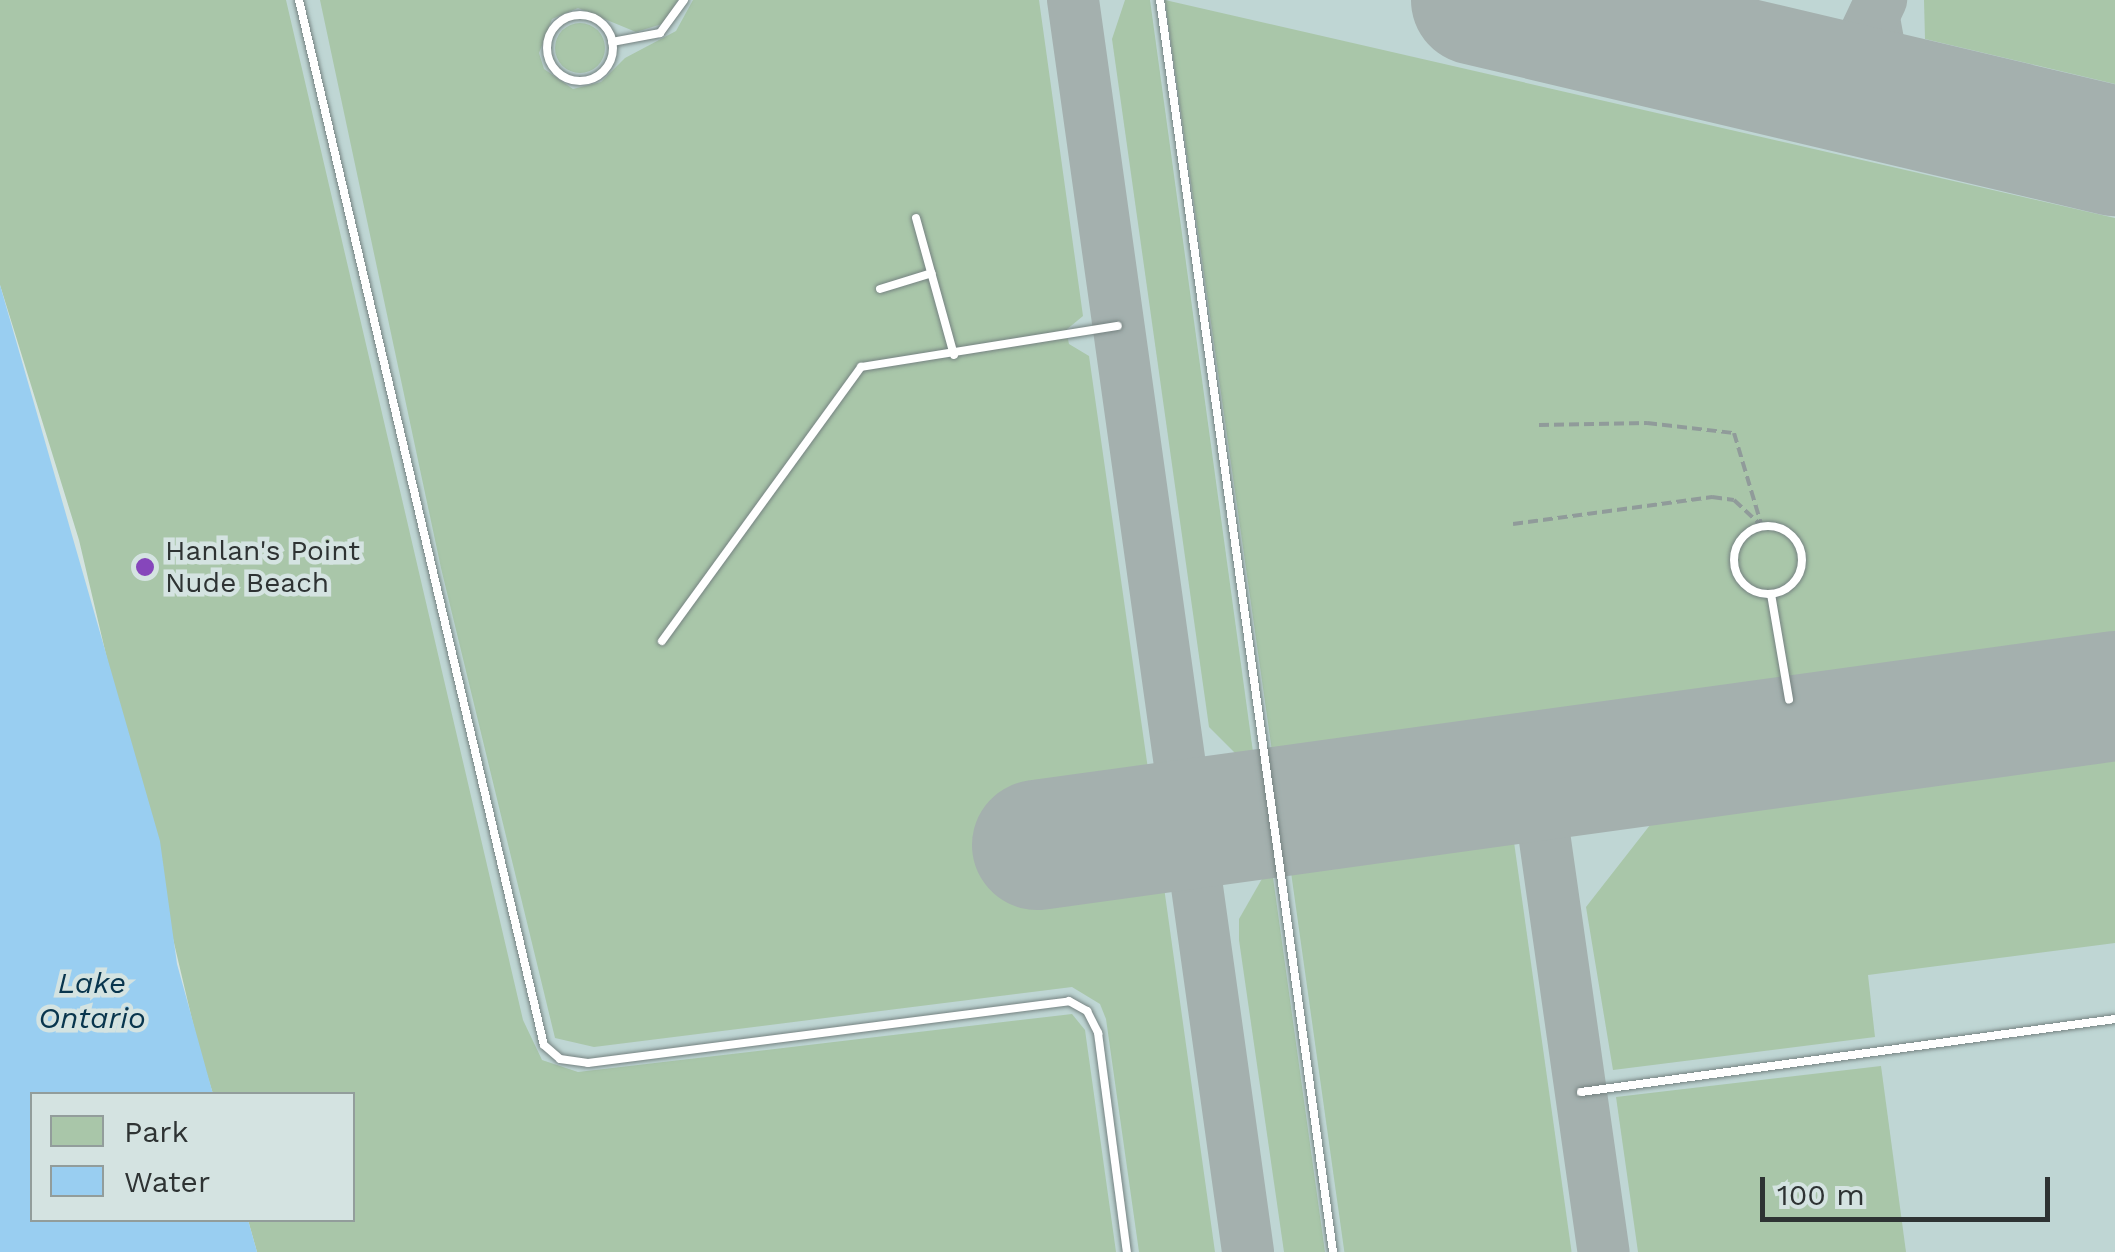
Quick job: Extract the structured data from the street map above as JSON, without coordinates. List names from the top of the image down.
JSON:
{
  "water": ["Lake Ontario"],
  "places": ["Hanlan's Point Nude Beach"],
  "legend": ["Park", "Water"],
  "scale_bar": "100 m"
}
